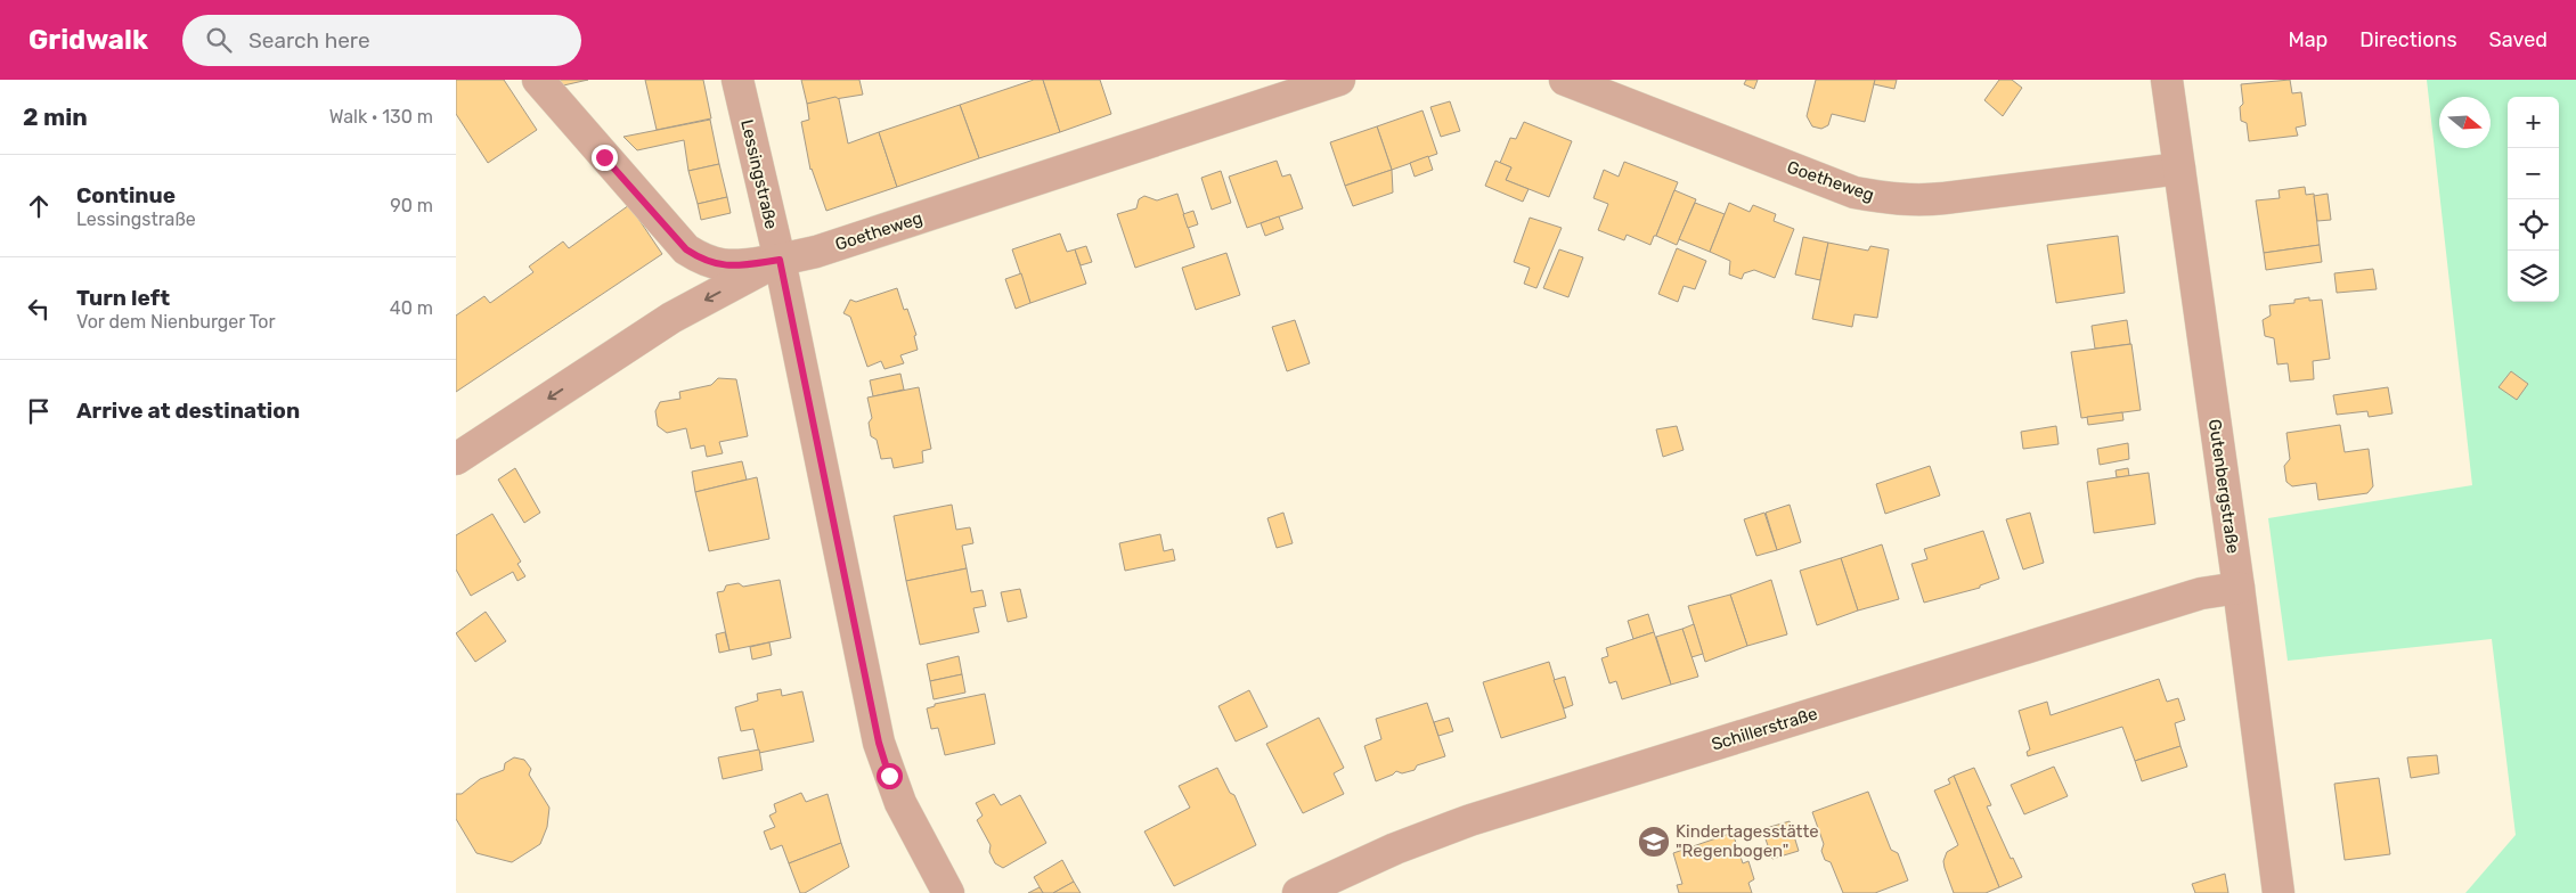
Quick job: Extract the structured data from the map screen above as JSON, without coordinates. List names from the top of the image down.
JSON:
{
  "streets": {
    "street": [
      "Lessingstraße",
      "Goetheweg",
      "Gutenbergstraße",
      "Schillerstraße"
    ]
  },
  "crossings": [
    ["Lessingstraße", "Goetheweg"],
    ["Goetheweg", "Gutenbergstraße"],
    ["Gutenbergstraße", "Schillerstraße"]
  ],
  "places": {
    "school or university": ["Kindertagesstätte \"Regenbogen\""]
  },
  "north": "right",
  "page": {
    "header": "Gridwalk",
    "search": "Search here",
    "nav": ["Map", "Directions", "Saved"],
    "heading": ["2 min", "Walk · 130 m"],
    "map_buttons": ["+", "−"],
    "list": [
      ["Continue", "Lessingstraße", "90 m"],
      ["Turn left", "Vor dem Nienburger Tor", "40 m"],
      "Arrive at destination"
    ]
  }
}
